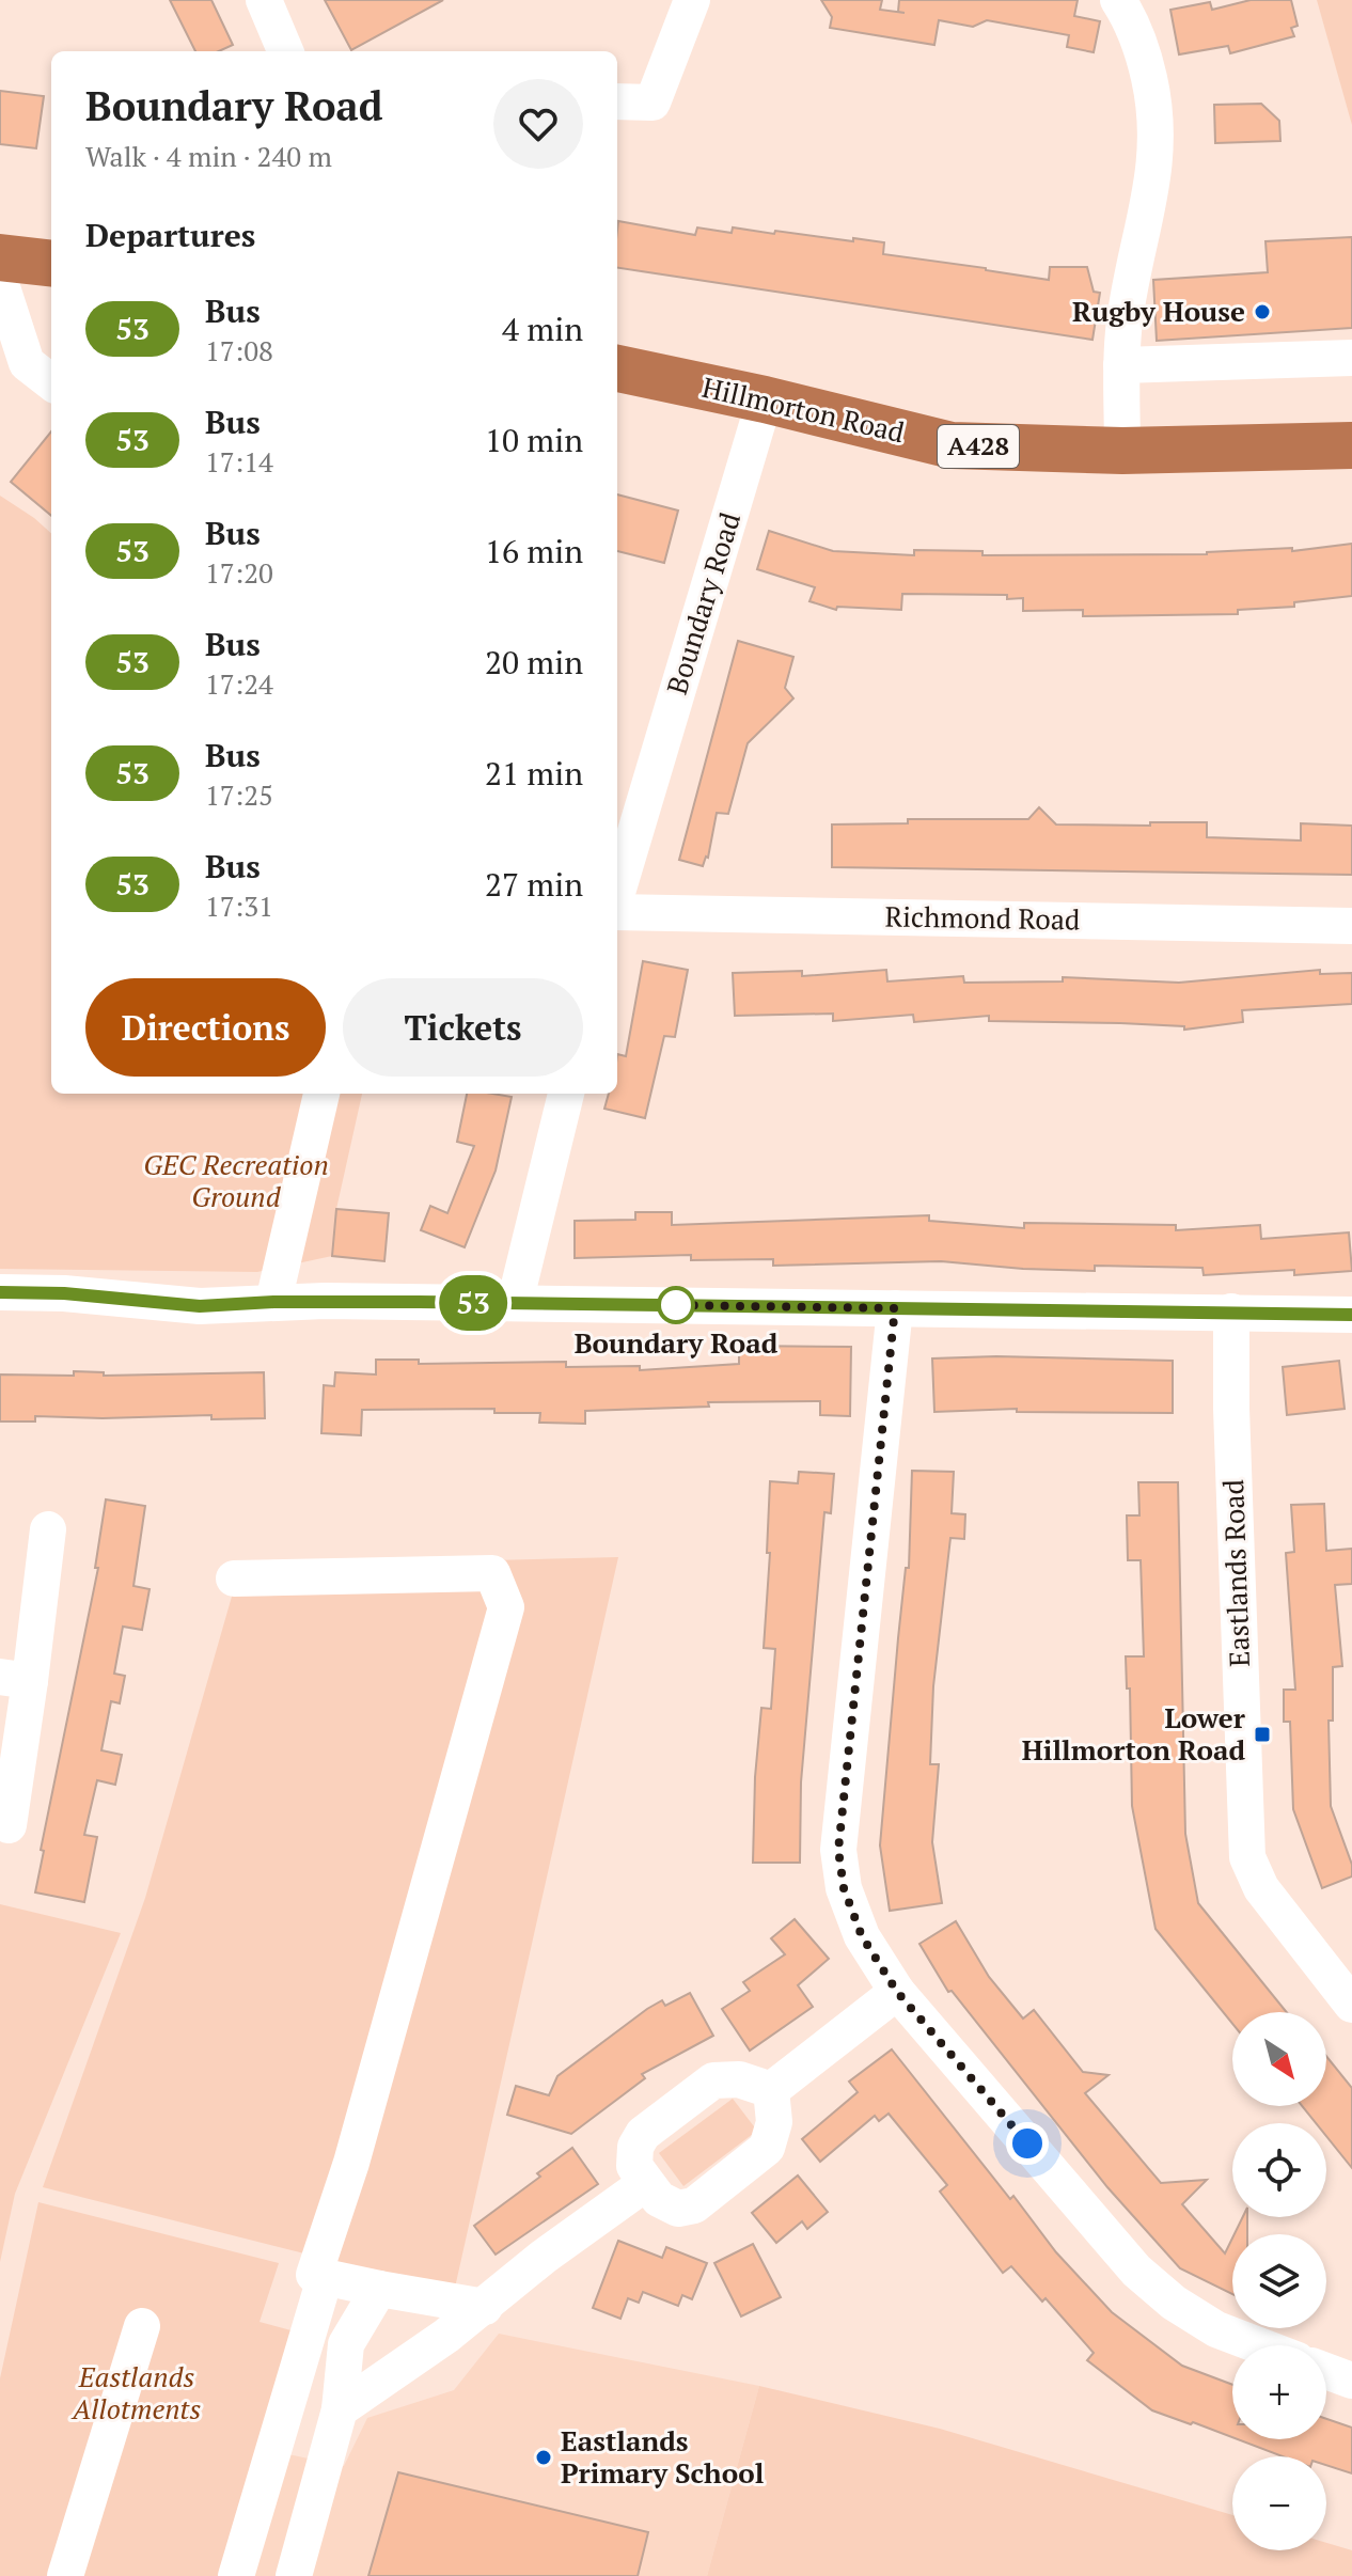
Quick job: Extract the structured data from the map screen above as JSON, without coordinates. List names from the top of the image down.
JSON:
{
  "streets": {
    "highway": ["Hillmorton Road", "A428"],
    "street": ["Boundary Road", "Richmond Road", "Eastlands Road"]
  },
  "crossings": [
    ["Hillmorton Road", "Boundary Road"]
  ],
  "parks": ["GEC Recreation Ground", "Eastlands Allotments"],
  "places": {
    "other": ["Rugby House", "Boundary Road", "Eastlands Primary School"],
    "transit": ["Lower Hillmorton Road"]
  },
  "lines": ["bus line 53"],
  "north": "bottom right",
  "page": {
    "on_map": "53",
    "heading": [
      ["Boundary Road", "Walk · 4 min · 240 m"],
      "Departures"
    ],
    "list": [
      {
        "mark": "53",
        "name": "Bus",
        "note": "17:08",
        "value": "4 min"
      },
      {
        "mark": "53",
        "name": "Bus",
        "note": "17:14",
        "value": "10 min"
      },
      {
        "mark": "53",
        "name": "Bus",
        "note": "17:20",
        "value": "16 min"
      },
      {
        "mark": "53",
        "name": "Bus",
        "note": "17:24",
        "value": "20 min"
      },
      {
        "mark": "53",
        "name": "Bus",
        "note": "17:25",
        "value": "21 min"
      },
      {
        "mark": "53",
        "name": "Bus",
        "note": "17:31",
        "value": "27 min"
      }
    ],
    "buttons": ["Directions", "Tickets"],
    "map_buttons": ["+", "−"]
  }
}
